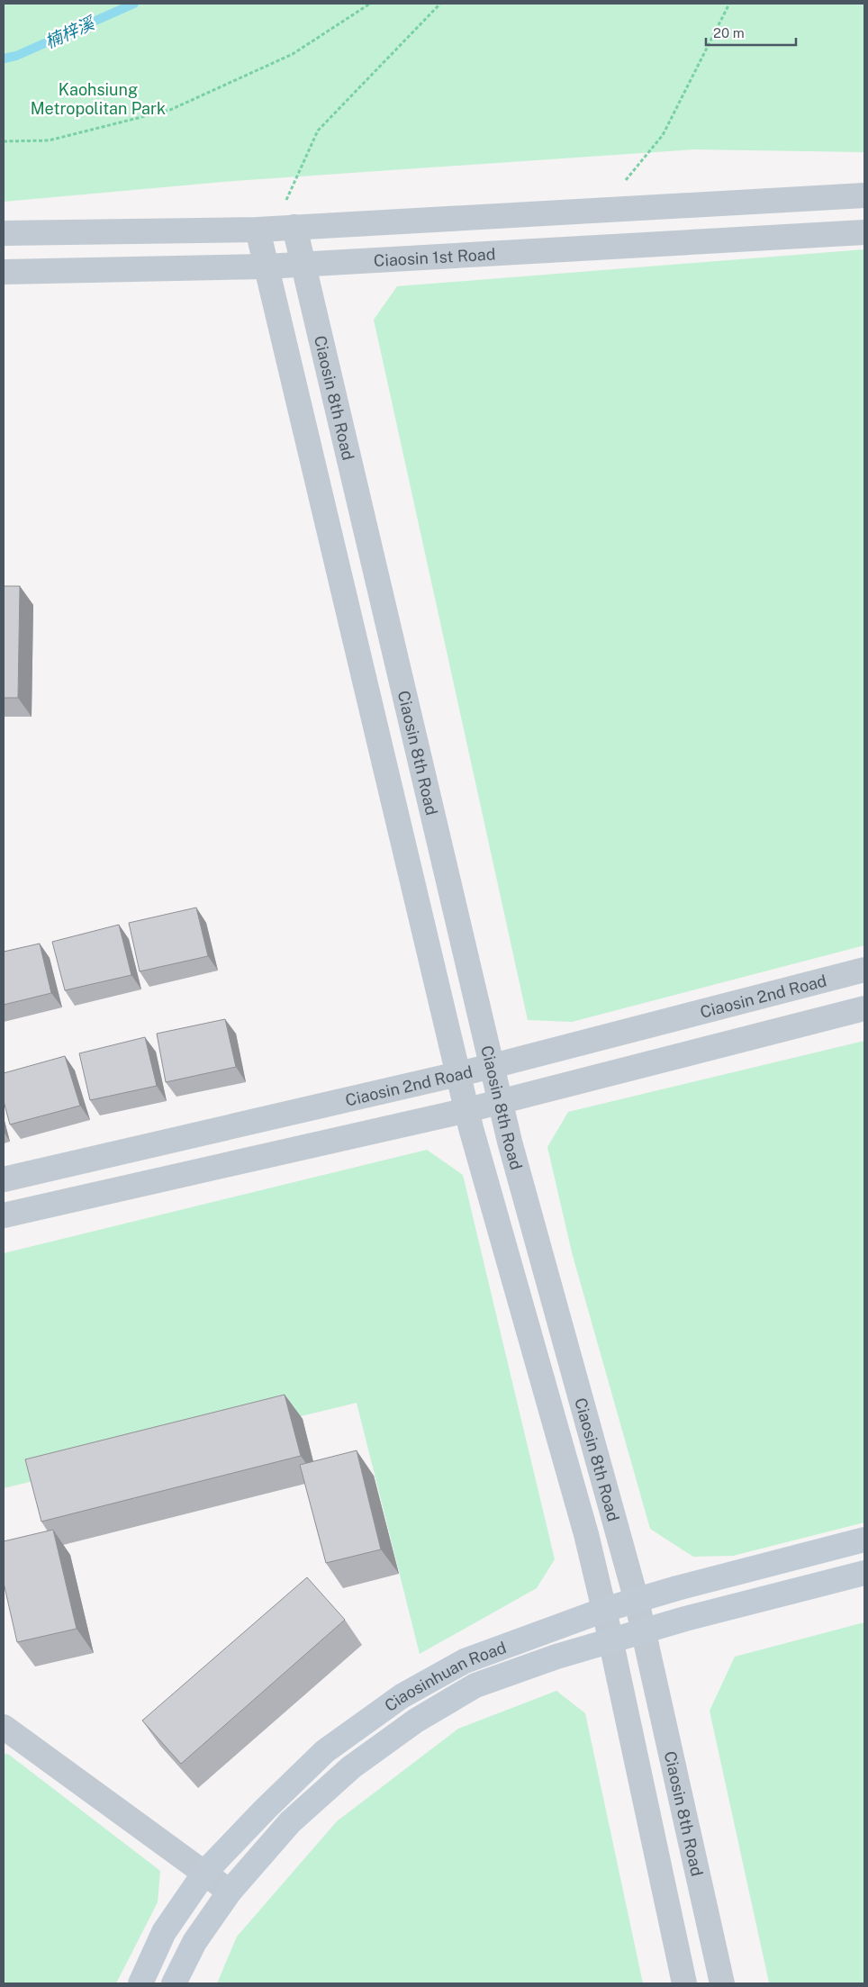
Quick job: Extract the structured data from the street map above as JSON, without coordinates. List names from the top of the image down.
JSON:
{
  "streets": {
    "street": [
      "Ciaosin 1st Road",
      "Ciaosin 8th Road",
      "Ciaosin 2nd Road",
      "Ciaosinhuan Road"
    ]
  },
  "crossings": [
    ["Ciaosin 1st Road", "Ciaosin 8th Road"],
    ["Ciaosin 8th Road", "Ciaosin 2nd Road"],
    ["Ciaosin 8th Road", "Ciaosinhuan Road"]
  ],
  "water": ["楠梓溪"],
  "parks": ["Kaohsiung Metropolitan Park"],
  "scale_bar": "20 m"
}
